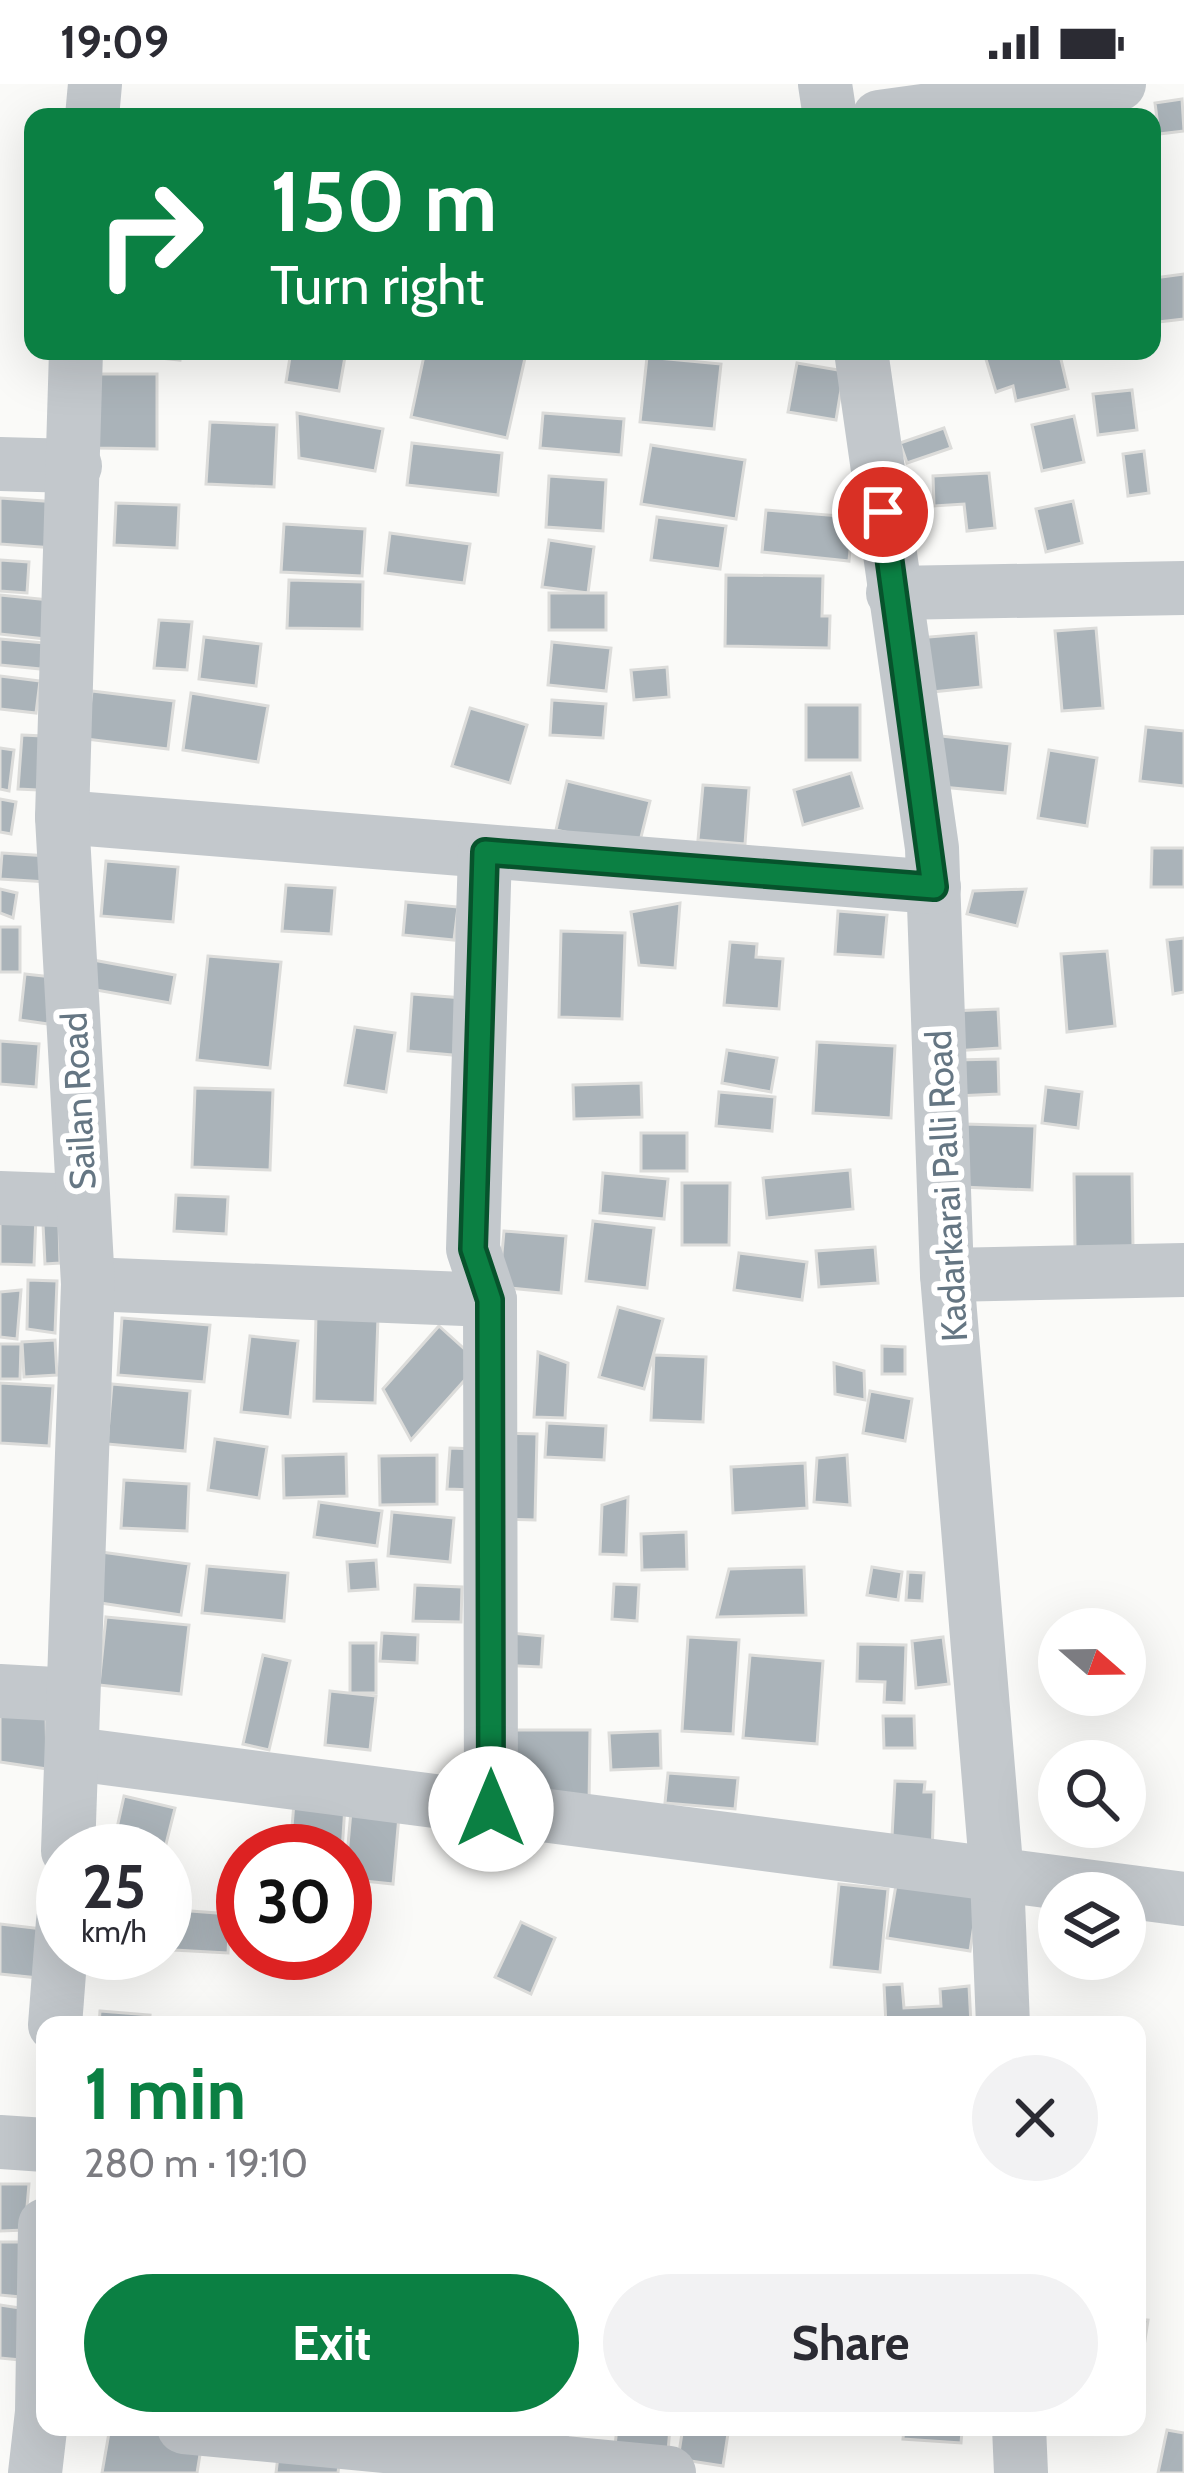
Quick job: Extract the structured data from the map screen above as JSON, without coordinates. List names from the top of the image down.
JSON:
{
  "streets": {
    "street": ["Sailan Road", "Kadarkarai Palli Road"]
  },
  "north": "right",
  "page": {
    "status": "19:09",
    "turn": ["150 m", "Turn right"],
    "speed": "25 km/h",
    "limit": "30",
    "heading": ["1 min", "280 m · 19:10"],
    "buttons": ["Exit", "Share"]
  }
}
